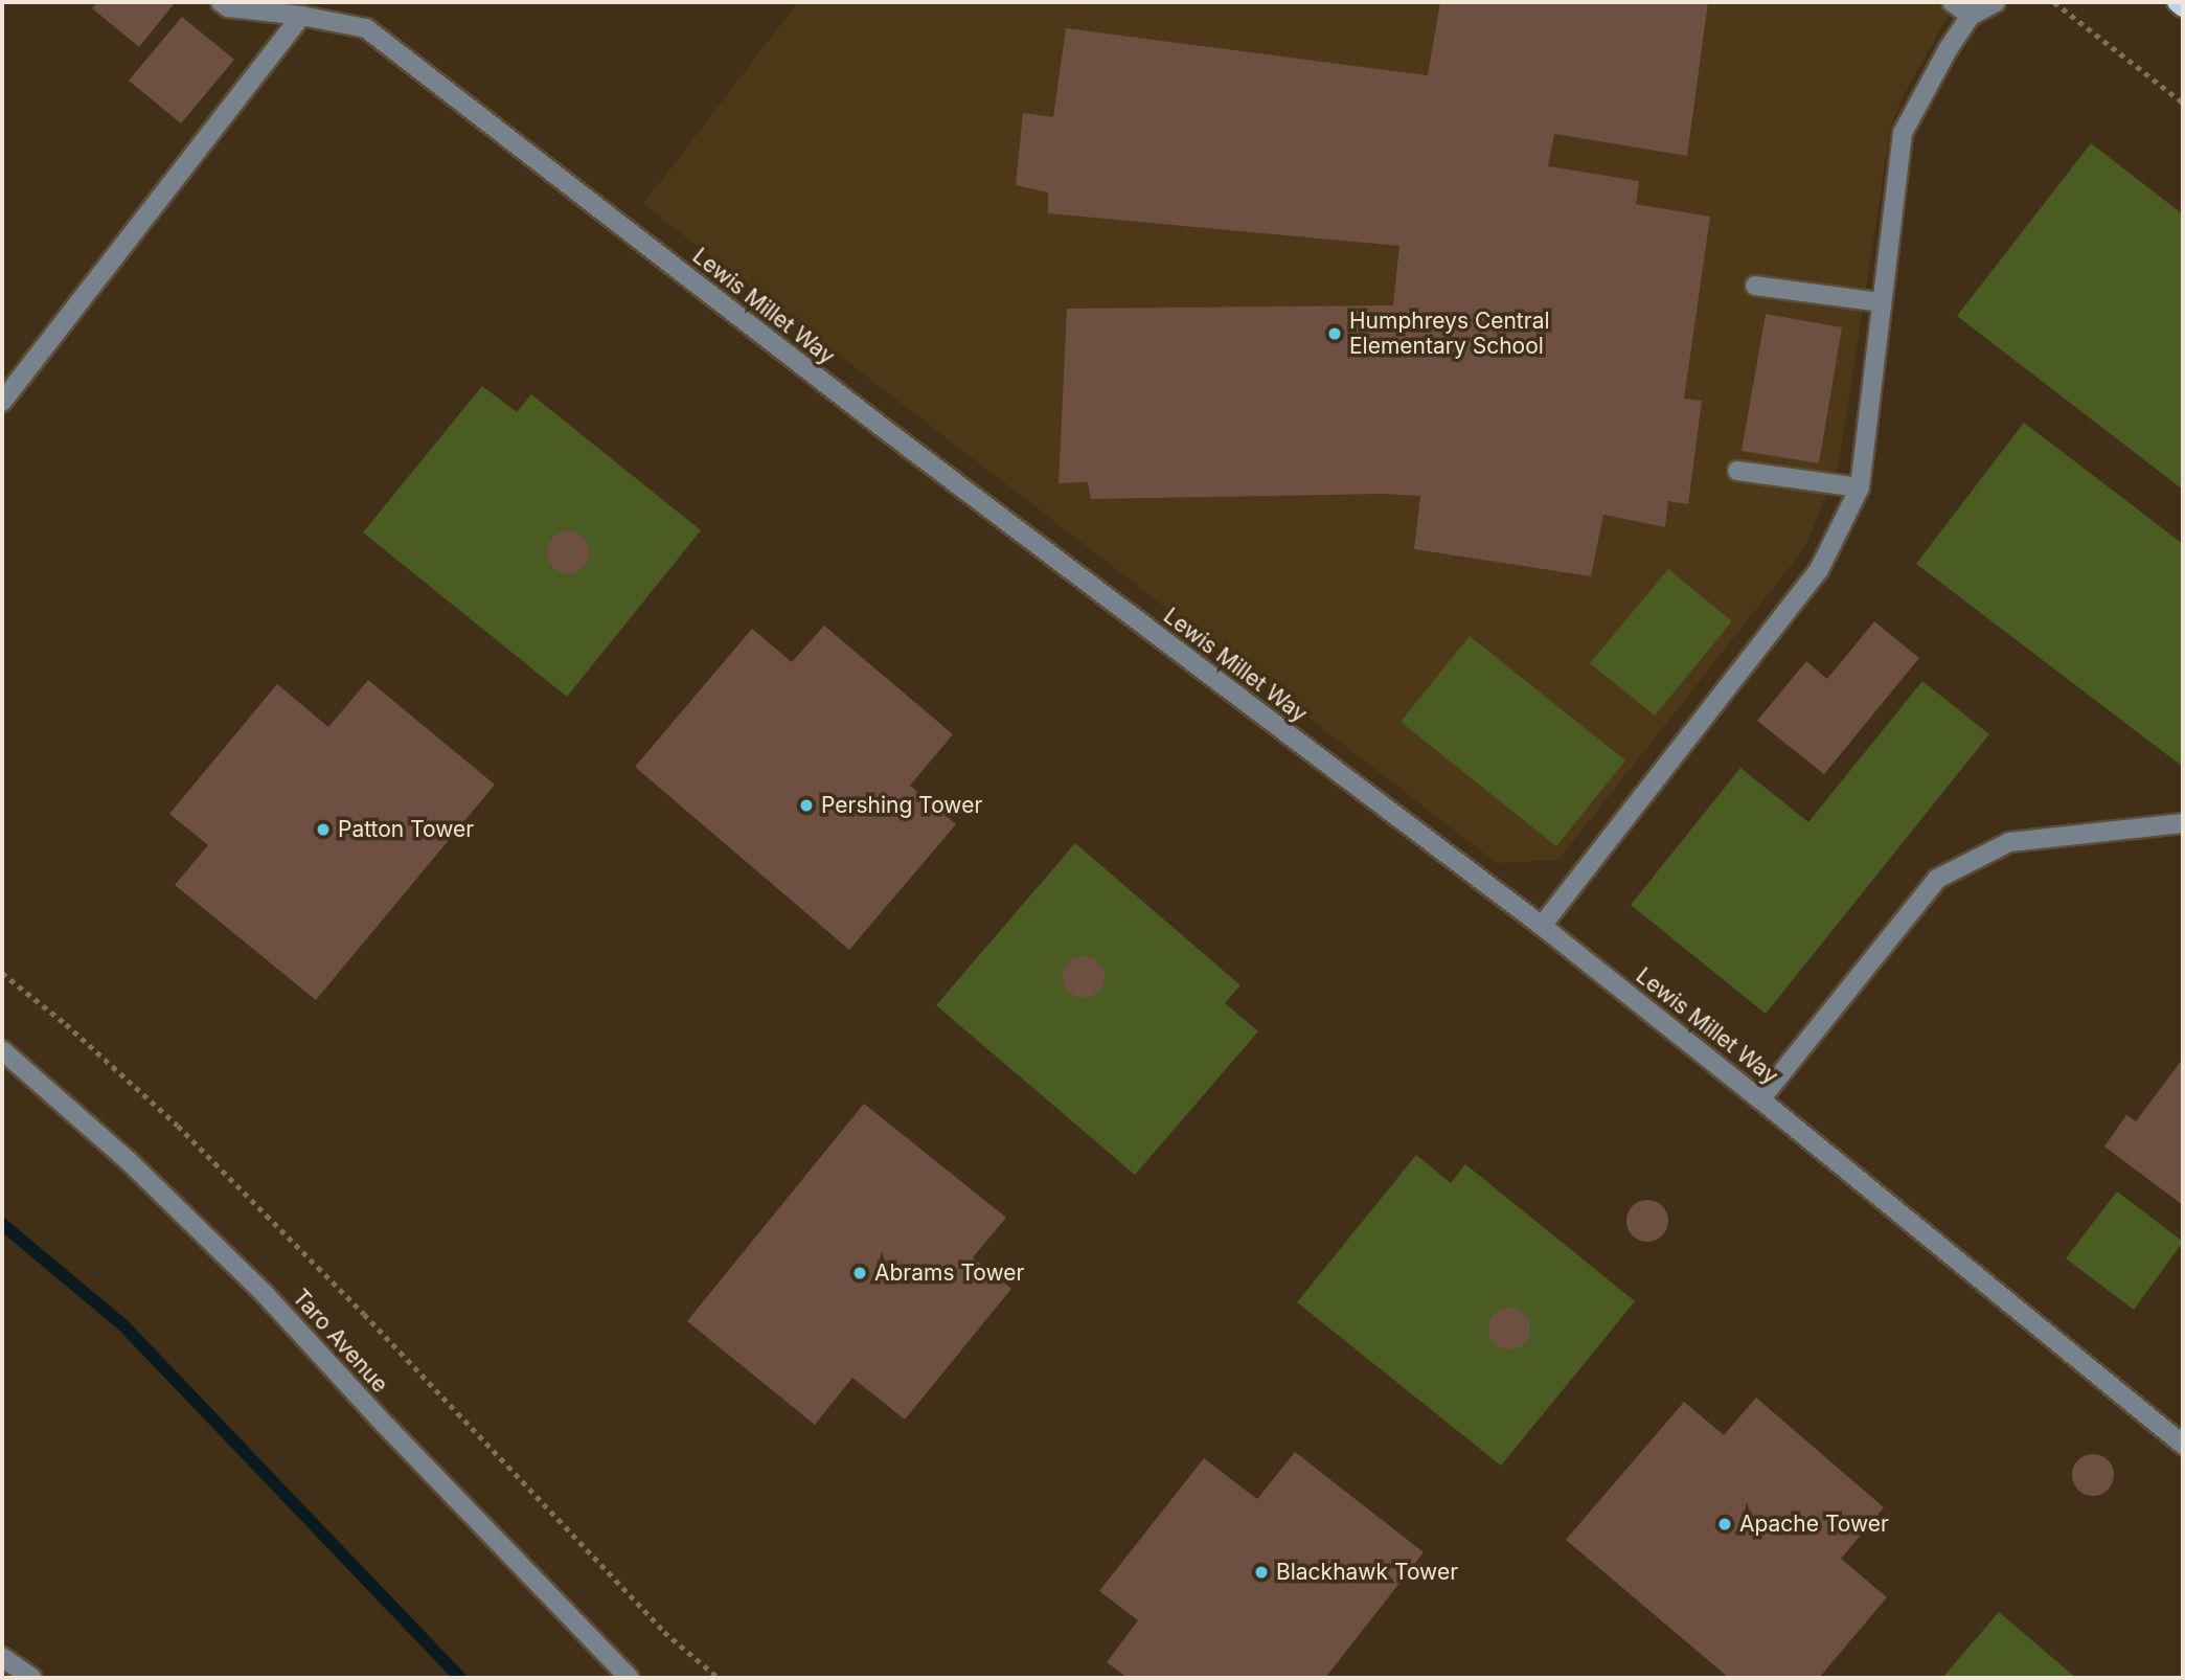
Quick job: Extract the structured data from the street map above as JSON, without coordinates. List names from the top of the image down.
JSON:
{
  "streets": {
    "street": ["Lewis Millet Way", "Taro Avenue"]
  },
  "places": [
    "Humphreys Central Elementary School",
    "Pershing Tower",
    "Patton Tower",
    "Abrams Tower",
    "Apache Tower",
    "Blackhawk Tower"
  ]
}
